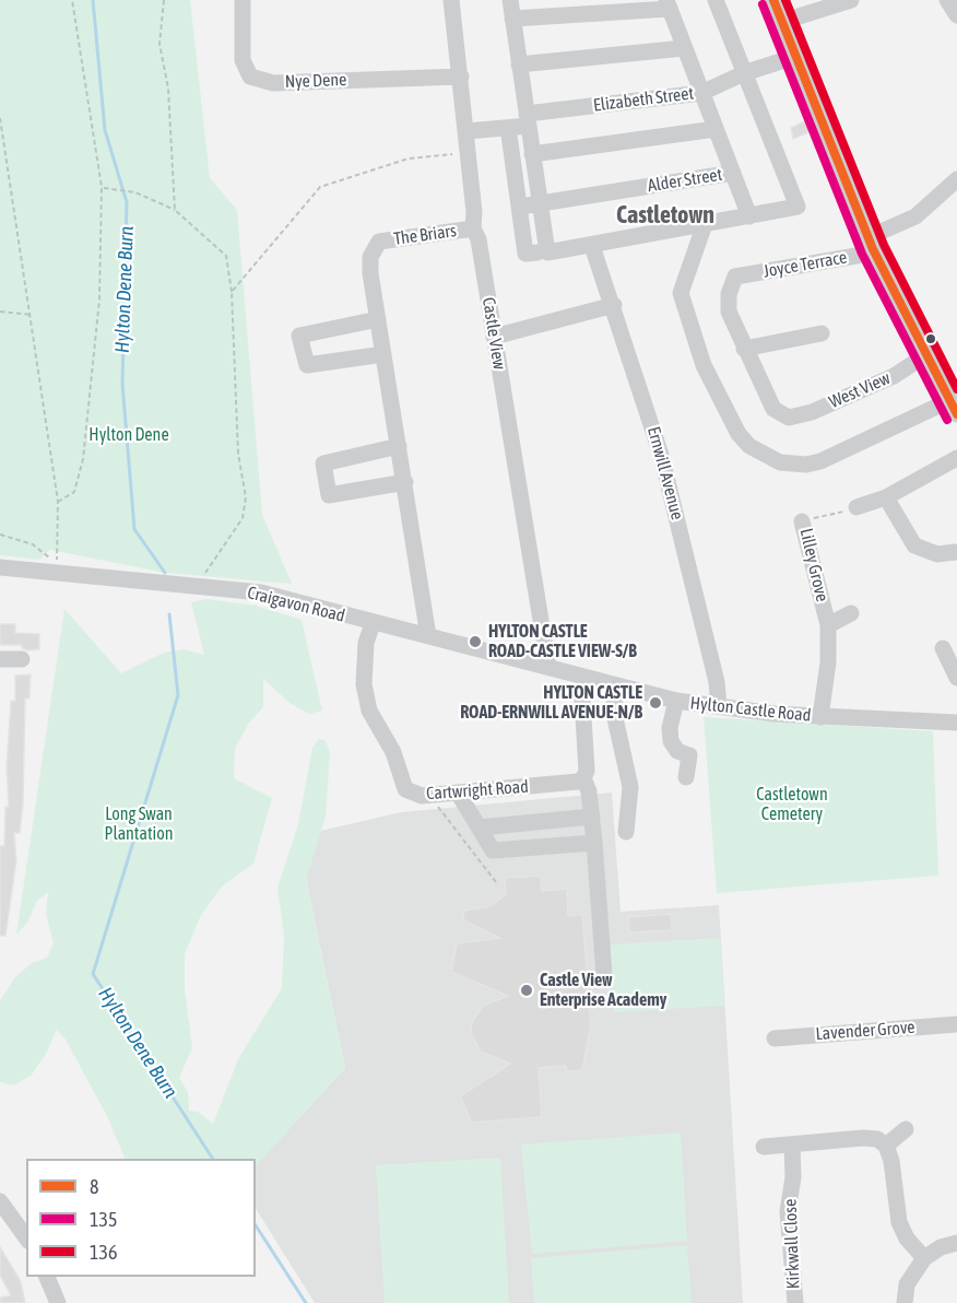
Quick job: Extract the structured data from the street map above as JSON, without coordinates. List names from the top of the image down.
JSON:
{
  "streets": {
    "street": [
      "Nye Dene",
      "Elizabeth Street",
      "Alder Street",
      "The Briars",
      "Joyce Terrace",
      "Castle View",
      "West View",
      "Ernwill Avenue",
      "Lilley Grove",
      "Craigavon Road",
      "Hylton Castle Road",
      "Cartwright Road",
      "Lavender Grove",
      "Kirkwall Close"
    ]
  },
  "crossings": [
    ["Nye Dene", "Castle View"],
    ["Elizabeth Street", "Castle View"],
    ["The Briars", "Castle View"],
    ["The Briars", "Craigavon Road"],
    ["Joyce Terrace", "West View"],
    ["Castle View", "Craigavon Road"],
    ["Castle View", "Hylton Castle Road"],
    ["Ernwill Avenue", "Hylton Castle Road"],
    ["Lilley Grove", "Hylton Castle Road"],
    ["Craigavon Road", "Hylton Castle Road"],
    ["Craigavon Road", "Cartwright Road"]
  ],
  "districts": ["Castletown"],
  "water": ["Hylton Dene Burn"],
  "parks": ["Hylton Dene", "Castletown Cemetery", "Long Swan Plantation"],
  "places": ["HYLTON CASTLE ROAD-CASTLE VIEW-S/B", "HYLTON CASTLE ROAD-ERNWILL AVENUE-N/B", "Castle View Enterprise Academy"],
  "lines": ["transit line 8", "transit line 136", "transit line 135"],
  "legend": ["8", "135", "136"]
}
